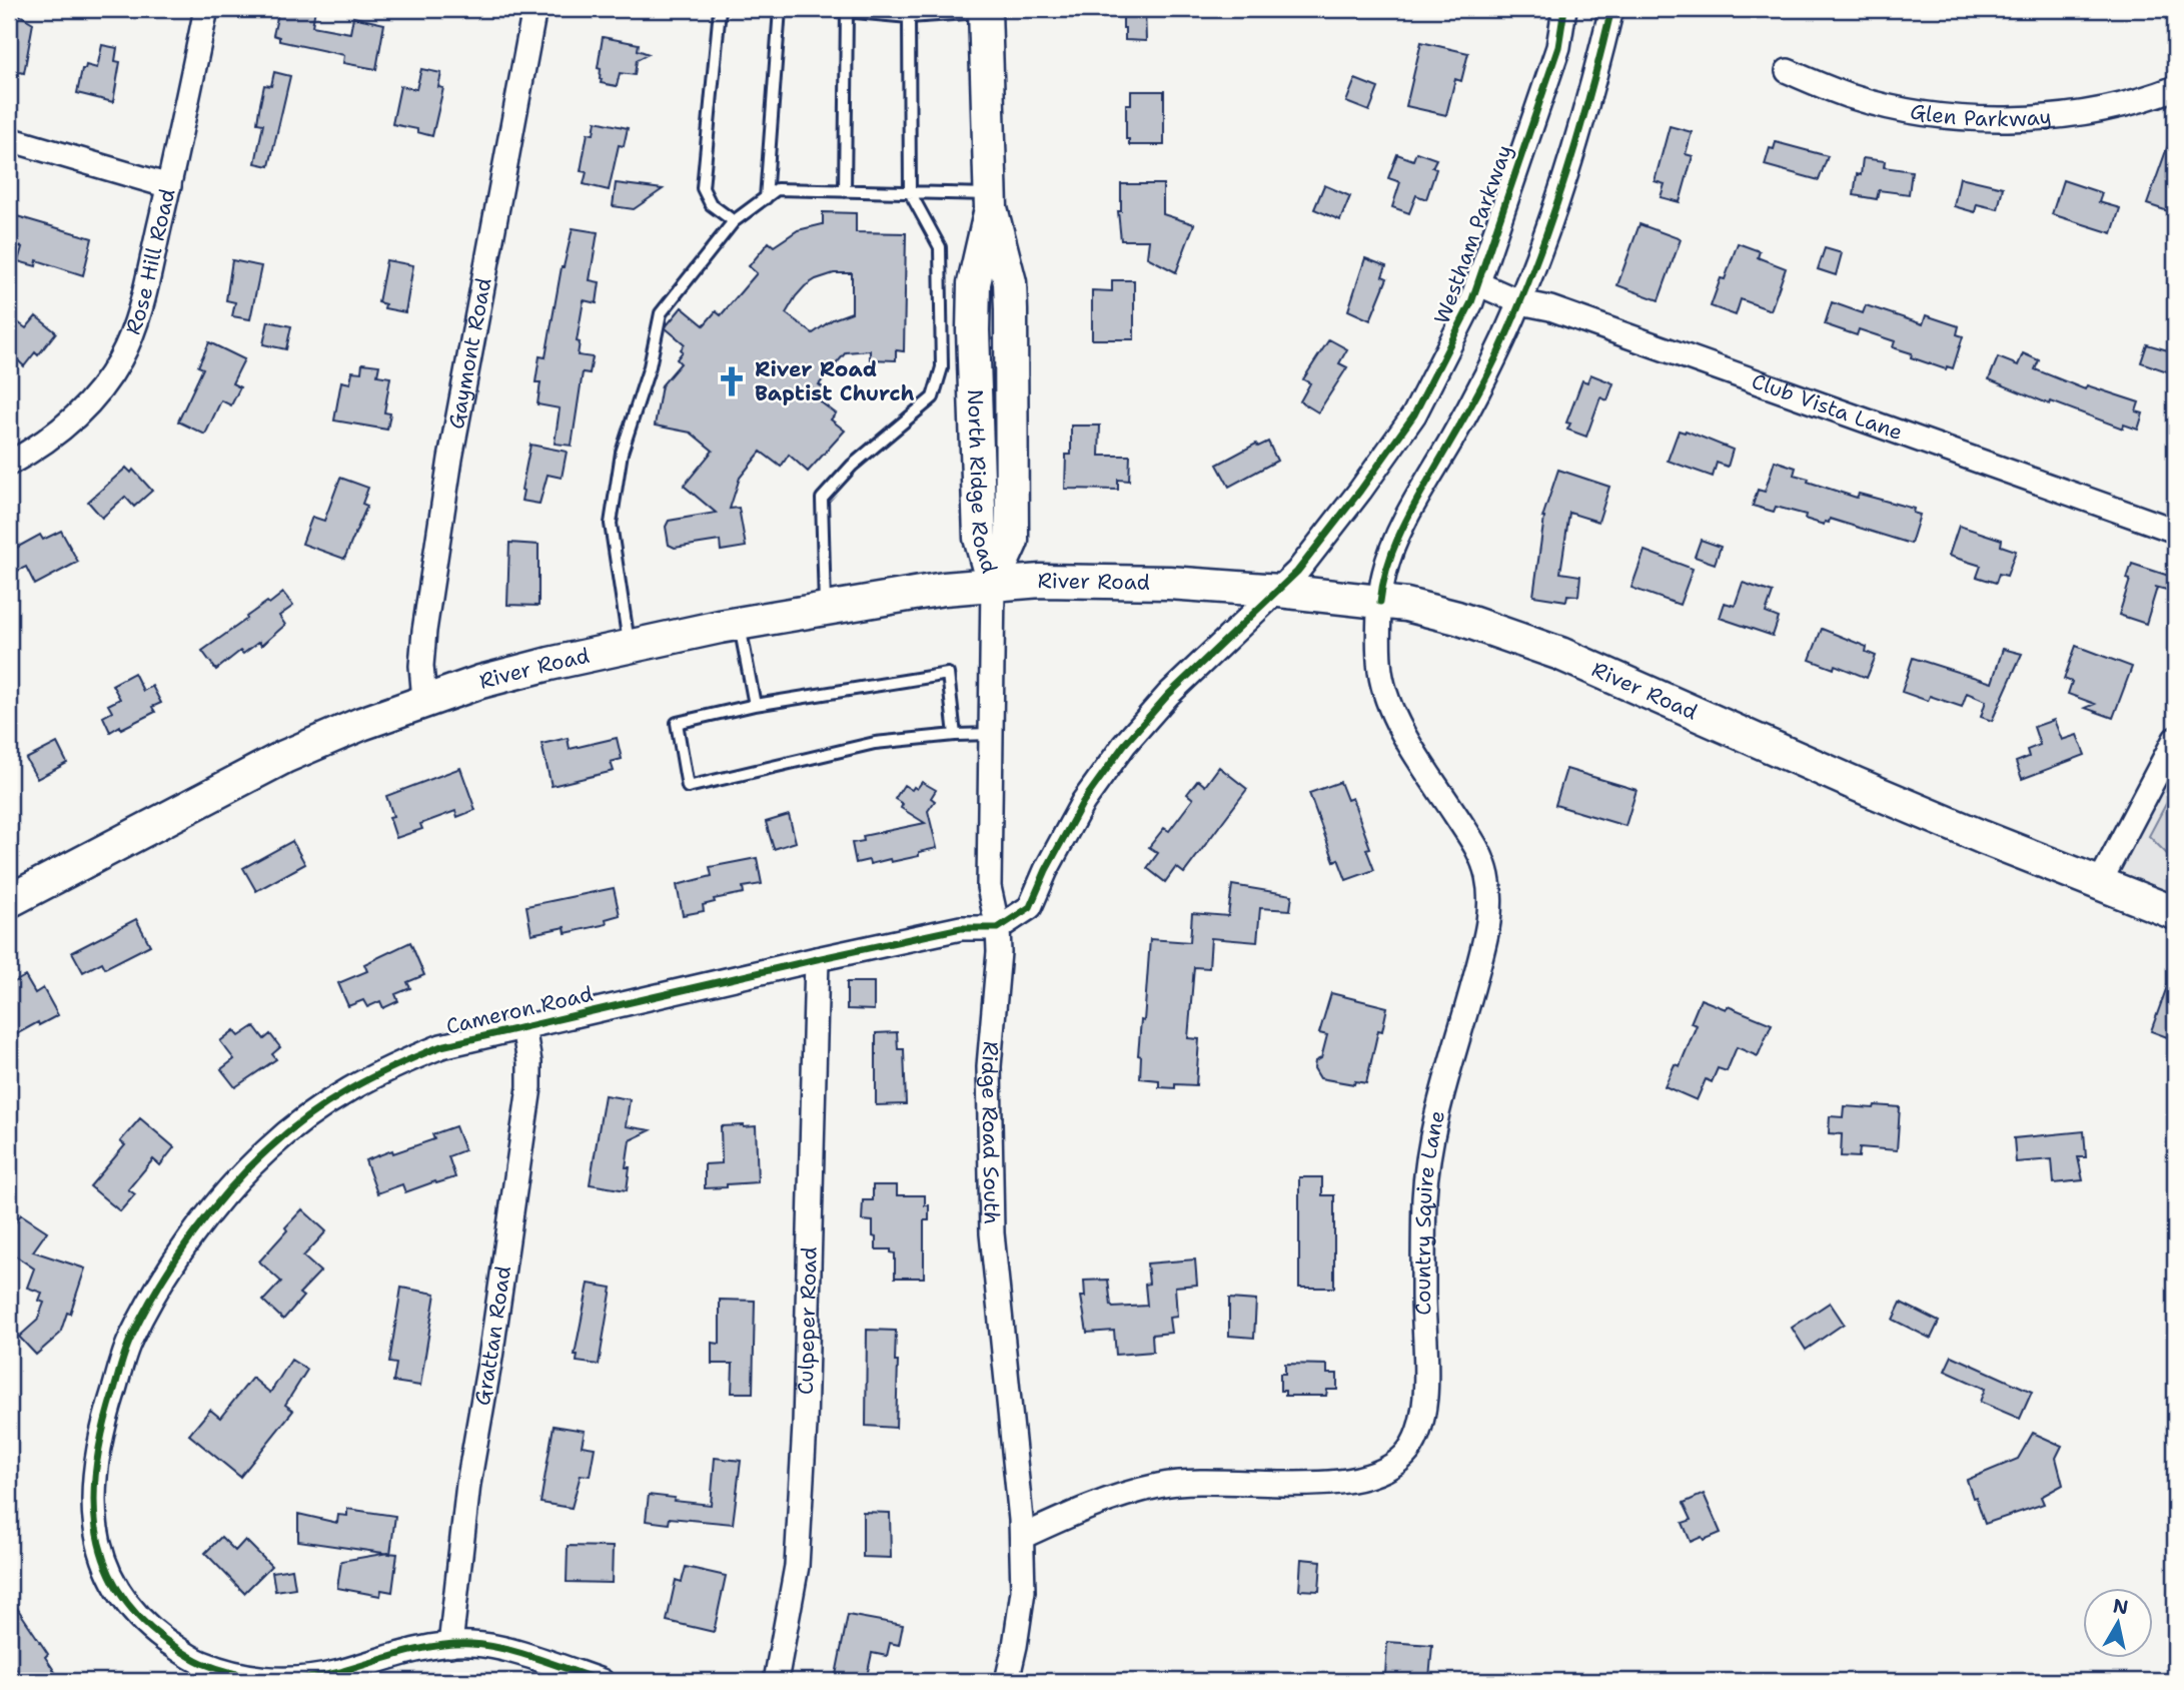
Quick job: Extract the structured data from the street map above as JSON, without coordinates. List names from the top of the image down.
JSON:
{
  "streets": {
    "main road": ["North Ridge Road", "River Road"],
    "street": [
      "Glen Parkway",
      "Westham Parkway",
      "Rose Hill Road",
      "Gaymont Road",
      "Club Vista Lane",
      "Cameron Road",
      "Ridge Road South",
      "Country Squire Lane",
      "Culpeper Road",
      "Grattan Road"
    ]
  },
  "crossings": [
    ["Westham Parkway", "Club Vista Lane"],
    ["Westham Parkway", "River Road"],
    ["Westham Parkway", "Cameron Road"],
    ["Westham Parkway", "Ridge Road South"],
    ["Gaymont Road", "River Road"],
    ["North Ridge Road", "River Road"],
    ["North Ridge Road", "Ridge Road South"],
    ["River Road", "Ridge Road South"],
    ["River Road", "Country Squire Lane"],
    ["Cameron Road", "Ridge Road South"],
    ["Cameron Road", "Culpeper Road"],
    ["Cameron Road", "Grattan Road"],
    ["Ridge Road South", "Country Squire Lane"]
  ],
  "places": {
    "church": ["River Road Baptist Church"]
  },
  "north": "top"
}
